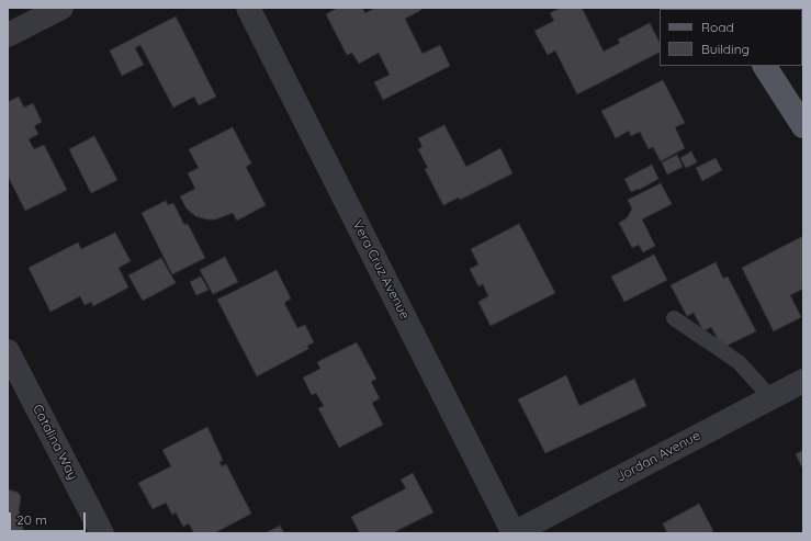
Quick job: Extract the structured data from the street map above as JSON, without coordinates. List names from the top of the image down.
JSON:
{
  "streets": {
    "street": ["Vera Cruz Avenue", "Catalina Way", "Jordan Avenue"]
  },
  "crossings": [
    ["Vera Cruz Avenue", "Jordan Avenue"]
  ],
  "legend": ["Road", "Building"],
  "scale_bar": "20 m"
}
